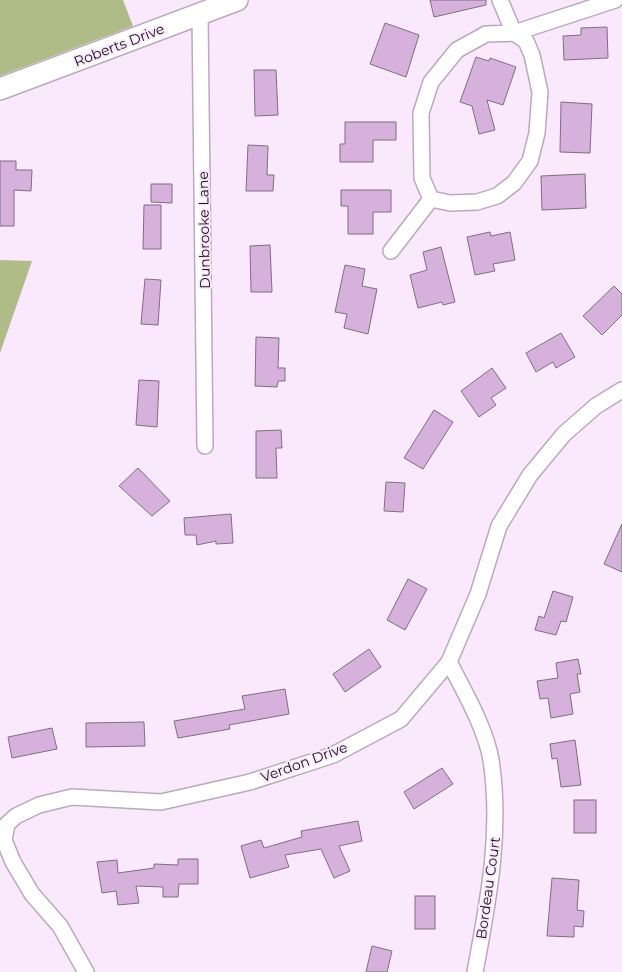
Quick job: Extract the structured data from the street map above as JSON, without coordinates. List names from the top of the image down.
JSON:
{
  "streets": {
    "street": [
      "Roberts Drive",
      "Dunbrooke Lane",
      "Verdon Drive",
      "Bordeau Court"
    ]
  },
  "crossings": [
    ["Roberts Drive", "Dunbrooke Lane"],
    ["Verdon Drive", "Bordeau Court"]
  ]
}
